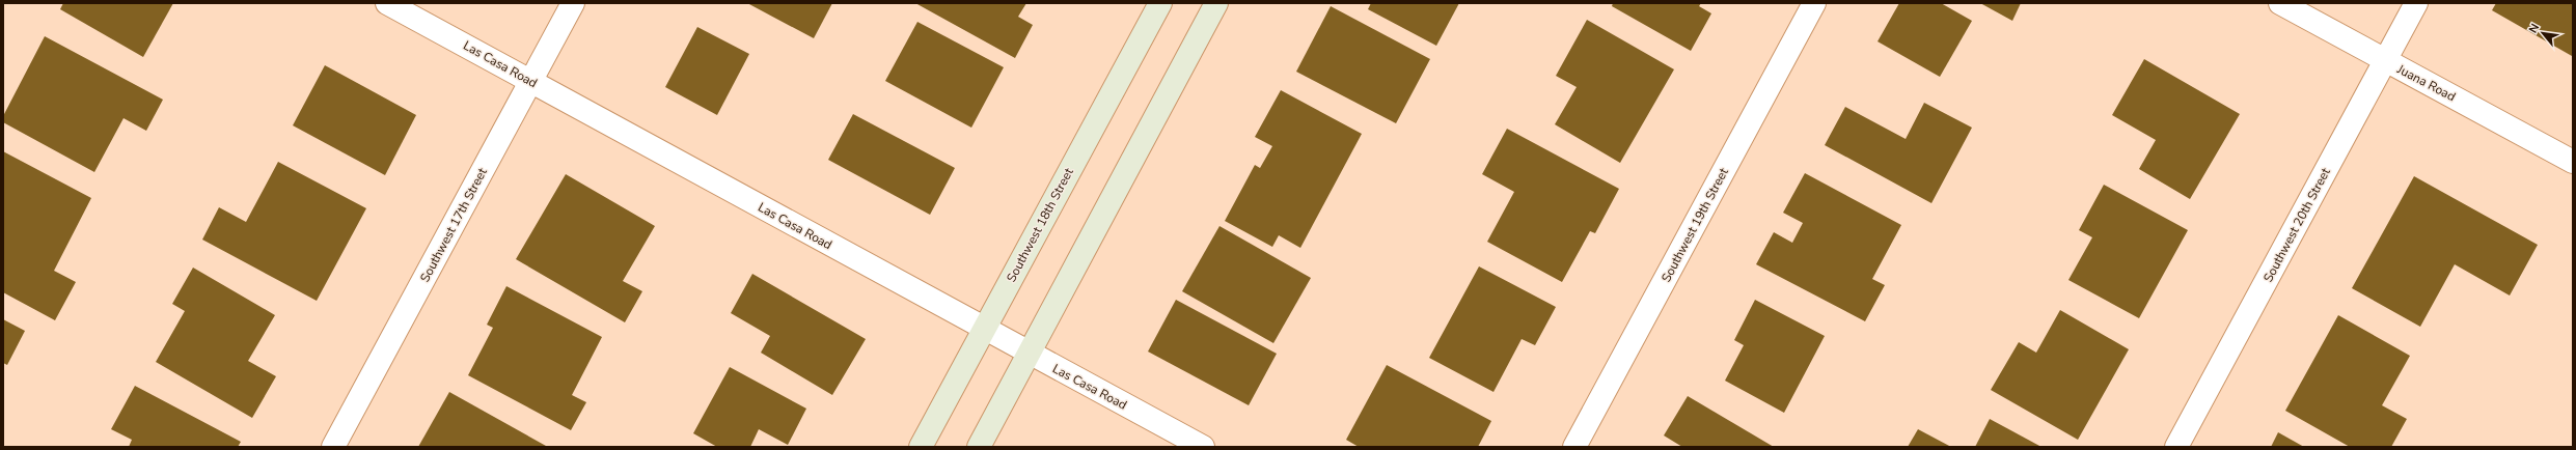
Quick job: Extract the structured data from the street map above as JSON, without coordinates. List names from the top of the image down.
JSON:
{
  "streets": {
    "main road": ["Southwest 18th Street"],
    "street": [
      "Las Casa Road",
      "Juana Road",
      "Southwest 17th Street",
      "Southwest 19th Street",
      "Southwest 20th Street"
    ]
  },
  "crossings": [
    ["Las Casa Road", "Southwest 17th Street"],
    ["Las Casa Road", "Southwest 18th Street"],
    ["Juana Road", "Southwest 20th Street"]
  ],
  "north": "top left"
}
